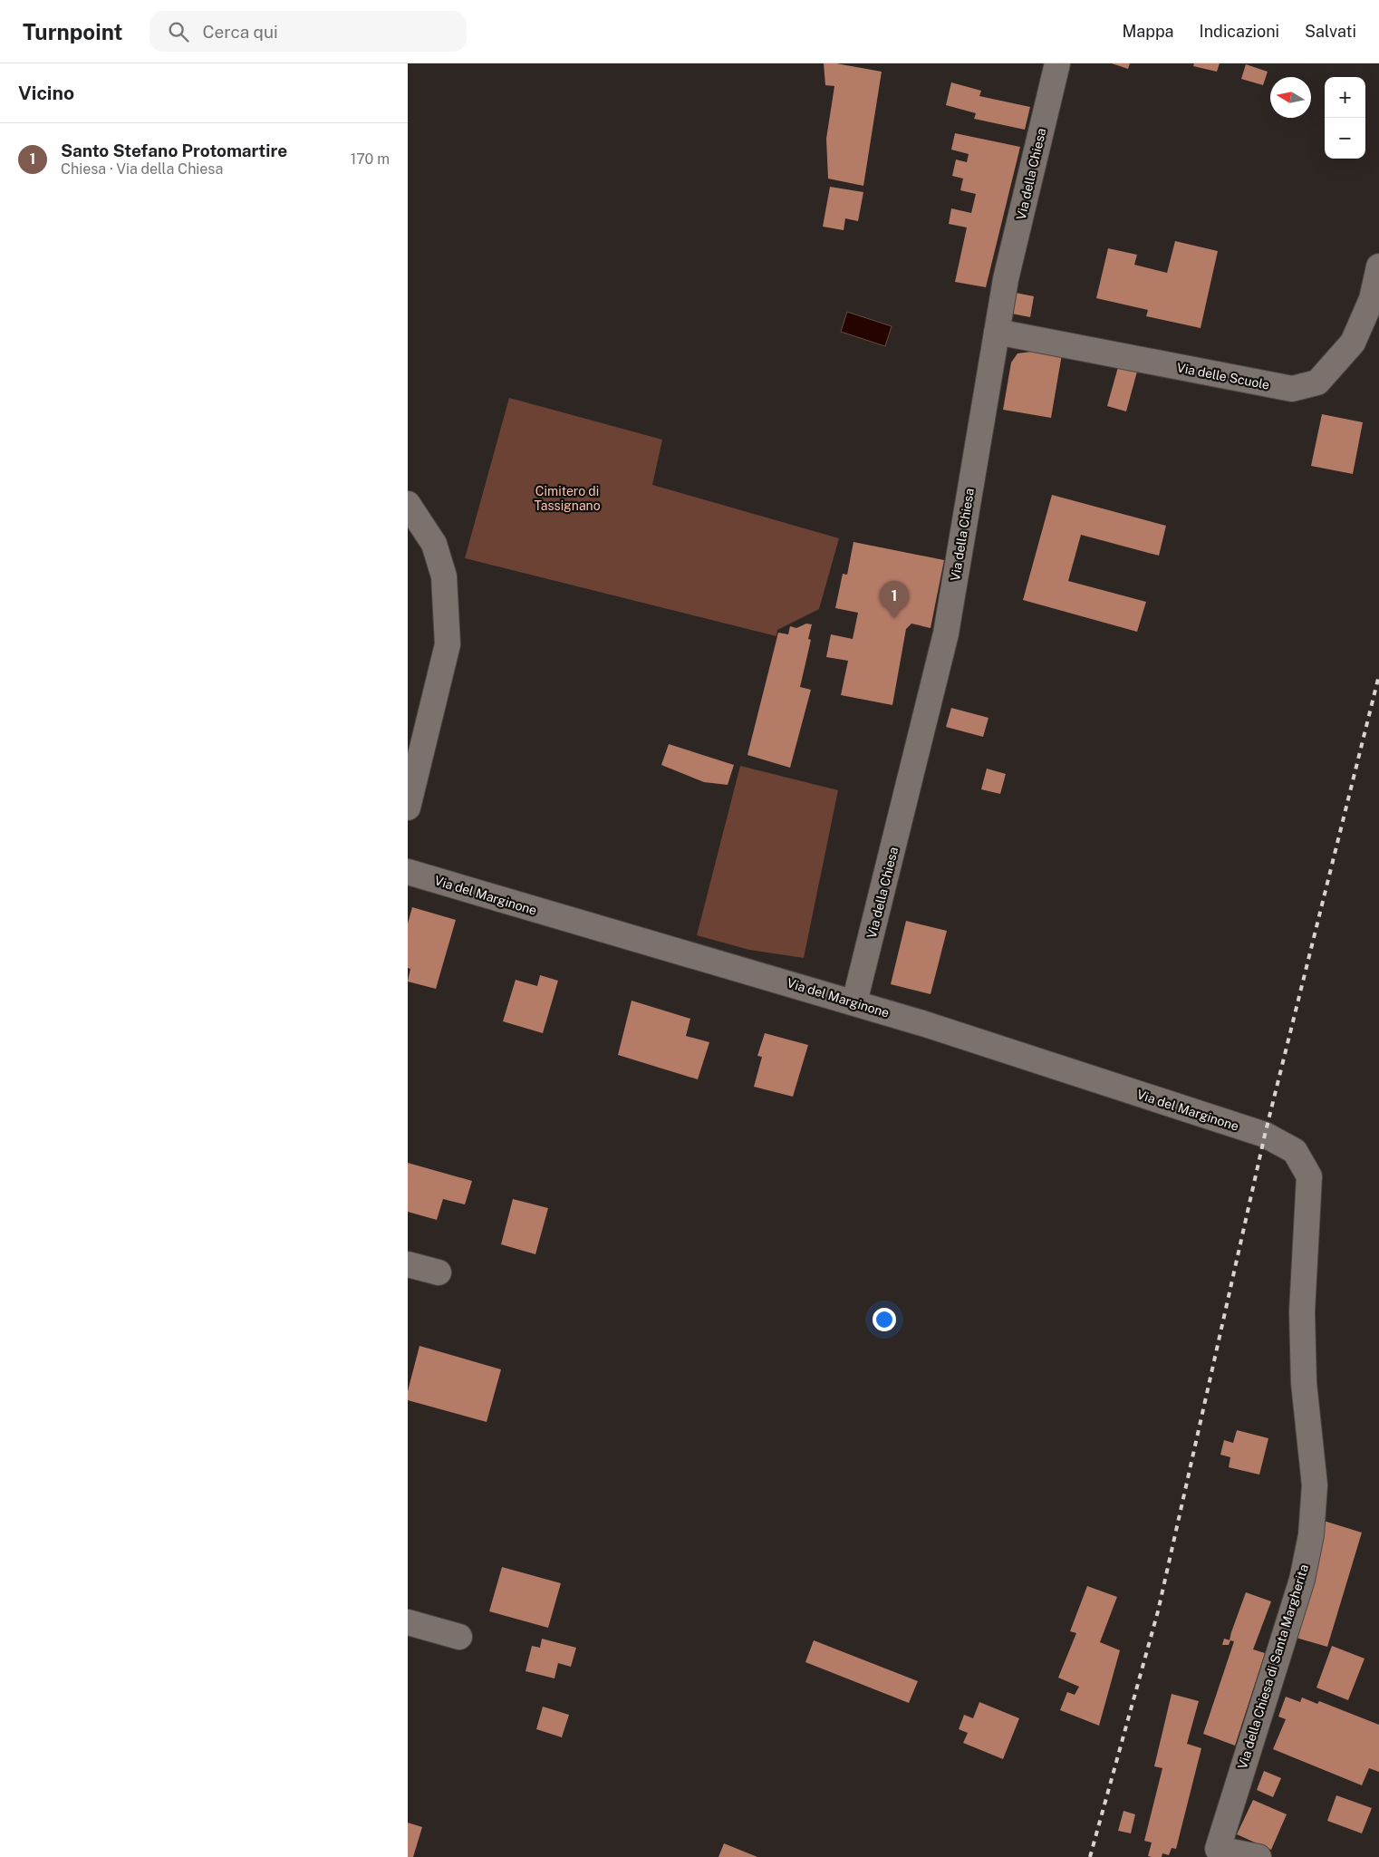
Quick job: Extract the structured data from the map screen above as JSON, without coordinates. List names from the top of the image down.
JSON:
{
  "streets": {
    "street": [
      "Via della Chiesa",
      "Via delle Scuole",
      "Via del Marginone",
      "Via della Chiesa di Santa Margherita"
    ]
  },
  "crossings": [
    ["Via della Chiesa", "Via delle Scuole"],
    ["Via della Chiesa", "Via del Marginone"],
    ["Via del Marginone", "Via della Chiesa di Santa Margherita"]
  ],
  "parks": ["Cimitero di Tassignano"],
  "north": "left",
  "page": {
    "header": "Turnpoint",
    "search": "Cerca qui",
    "nav": ["Mappa", "Indicazioni", "Salvati"],
    "heading": "Vicino",
    "map_buttons": ["+", "−"],
    "list": [
      {
        "mark": "1",
        "name": "Santo Stefano Protomartire",
        "note": "Chiesa · Via della Chiesa",
        "value": "170 m"
      }
    ],
    "pins": "1"
  }
}
